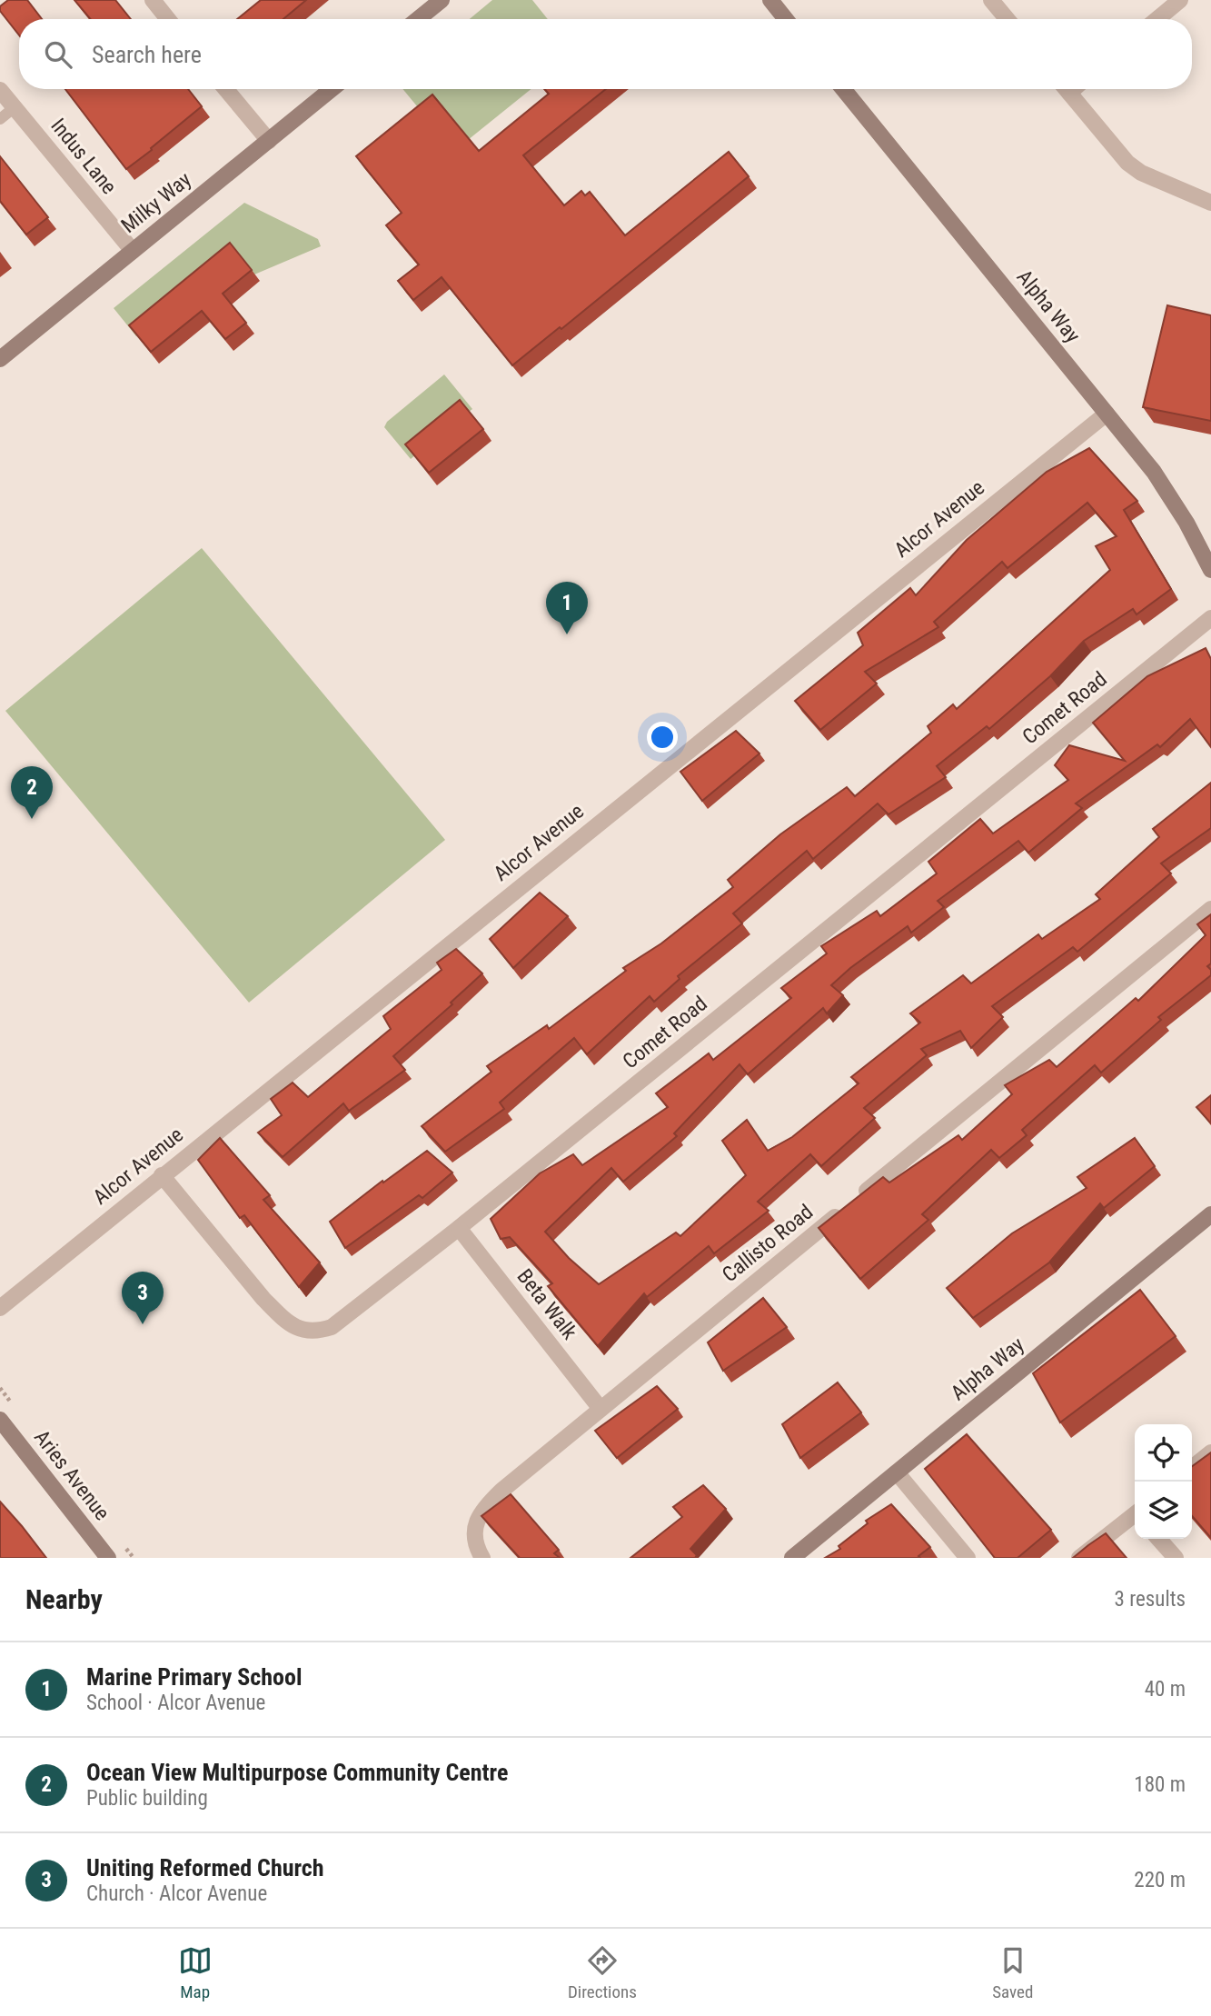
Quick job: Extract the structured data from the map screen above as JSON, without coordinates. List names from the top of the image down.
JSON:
{
  "streets": {
    "street": [
      "Indus Lane",
      "Milky Way",
      "Alpha Way",
      "Alcor Avenue",
      "Comet Road",
      "Callisto Road",
      "Beta Walk",
      "Aries Avenue"
    ]
  },
  "crossings": [
    ["Indus Lane", "Milky Way"],
    ["Alpha Way", "Alcor Avenue"],
    ["Alcor Avenue", "Comet Road"],
    ["Comet Road", "Beta Walk"],
    ["Callisto Road", "Beta Walk"]
  ],
  "page": {
    "search": "Search here",
    "pins": ["1", "2", "3"],
    "heading": ["Nearby", "3 results"],
    "list": [
      {
        "mark": "1",
        "name": "Marine Primary School",
        "note": "School · Alcor Avenue",
        "value": "40 m"
      },
      {
        "mark": "2",
        "name": "Ocean View Multipurpose Community Centre",
        "note": "Public building",
        "value": "180 m"
      },
      {
        "mark": "3",
        "name": "Uniting Reformed Church",
        "note": "Church · Alcor Avenue",
        "value": "220 m"
      }
    ],
    "nav": ["Map", "Directions", "Saved"]
  }
}
